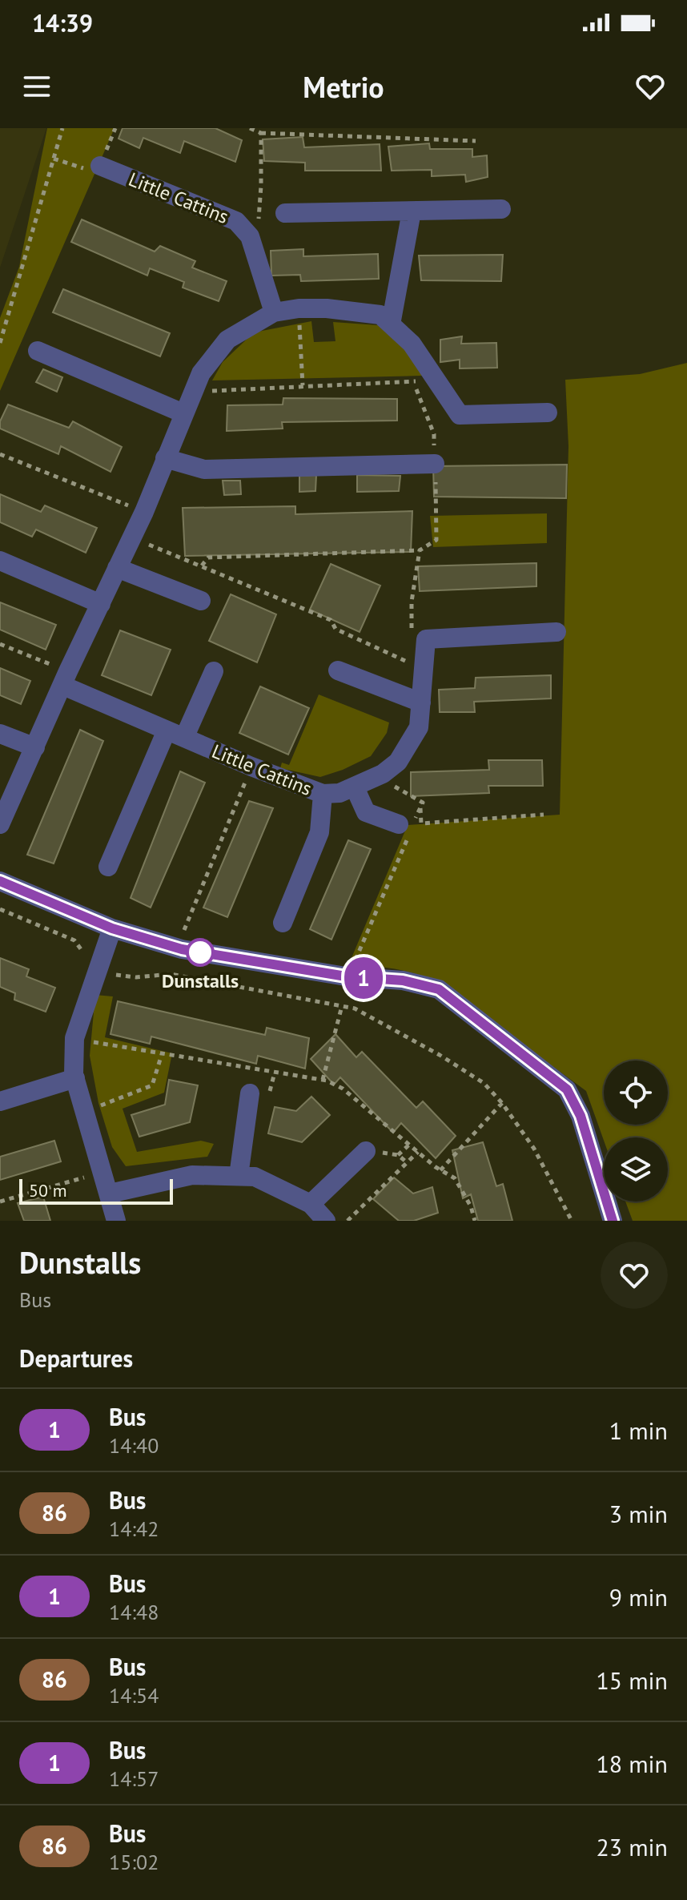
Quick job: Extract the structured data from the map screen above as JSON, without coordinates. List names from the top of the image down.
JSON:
{
  "streets": {
    "street": ["Little Cattins"]
  },
  "places": ["Dunstalls"],
  "lines": ["bus line 1"],
  "scale_bar": "50 m",
  "page": {
    "status": "14:39",
    "header": "Metrio",
    "on_map": "1",
    "scale": "50 m",
    "heading": [
      ["Dunstalls", "Bus"],
      "Departures"
    ],
    "list": [
      {
        "mark": "1",
        "name": "Bus",
        "note": "14:40",
        "value": "1 min"
      },
      {
        "mark": "86",
        "name": "Bus",
        "note": "14:42",
        "value": "3 min"
      },
      {
        "mark": "1",
        "name": "Bus",
        "note": "14:48",
        "value": "9 min"
      },
      {
        "mark": "86",
        "name": "Bus",
        "note": "14:54",
        "value": "15 min"
      },
      {
        "mark": "1",
        "name": "Bus",
        "note": "14:57",
        "value": "18 min"
      },
      {
        "mark": "86",
        "name": "Bus",
        "note": "15:02",
        "value": "23 min"
      }
    ]
  }
}
